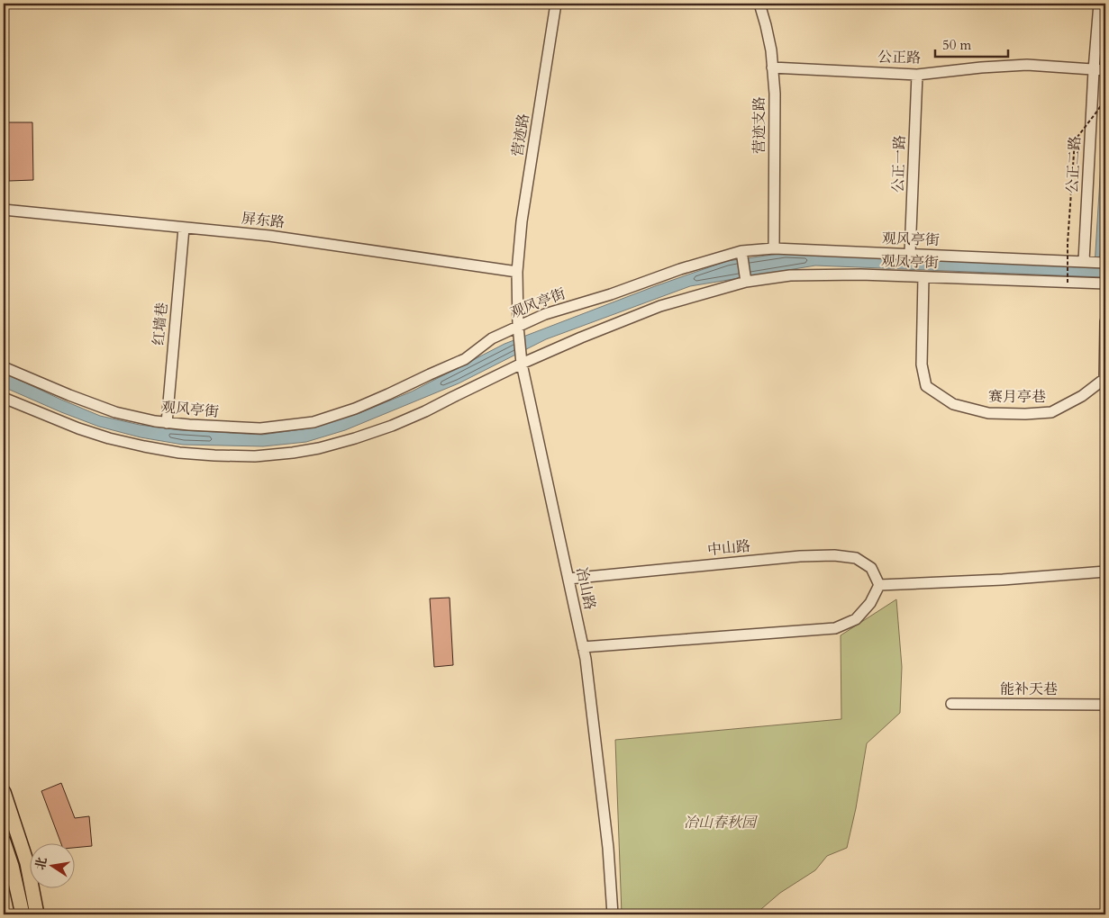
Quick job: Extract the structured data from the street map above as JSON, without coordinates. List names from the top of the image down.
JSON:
{
  "streets": {
    "street": [
      "公正路",
      "营迹支路",
      "营迹路",
      "公正一路",
      "公正二路",
      "屏东路",
      "观风亭街",
      "观凤亭街",
      "红墙巷",
      "赛月亭巷",
      "中山路",
      "冶山路",
      "能补天巷"
    ]
  },
  "crossings": [
    ["公正路", "营迹支路"],
    ["公正路", "公正一路"],
    ["公正路", "公正二路"],
    ["营迹支路", "观风亭街"],
    ["营迹路", "屏东路"],
    ["营迹路", "冶山路"],
    ["公正一路", "观风亭街"],
    ["公正二路", "观风亭街"],
    ["屏东路", "红墙巷"],
    ["屏东路", "冶山路"],
    ["观风亭街", "红墙巷"],
    ["观风亭街", "冶山路"],
    ["观凤亭街", "赛月亭巷"],
    ["观凤亭街", "冶山路"],
    ["中山路", "冶山路"]
  ],
  "parks": ["冶山春秋园"],
  "scale_bar": "50 m",
  "north": "left"
}
